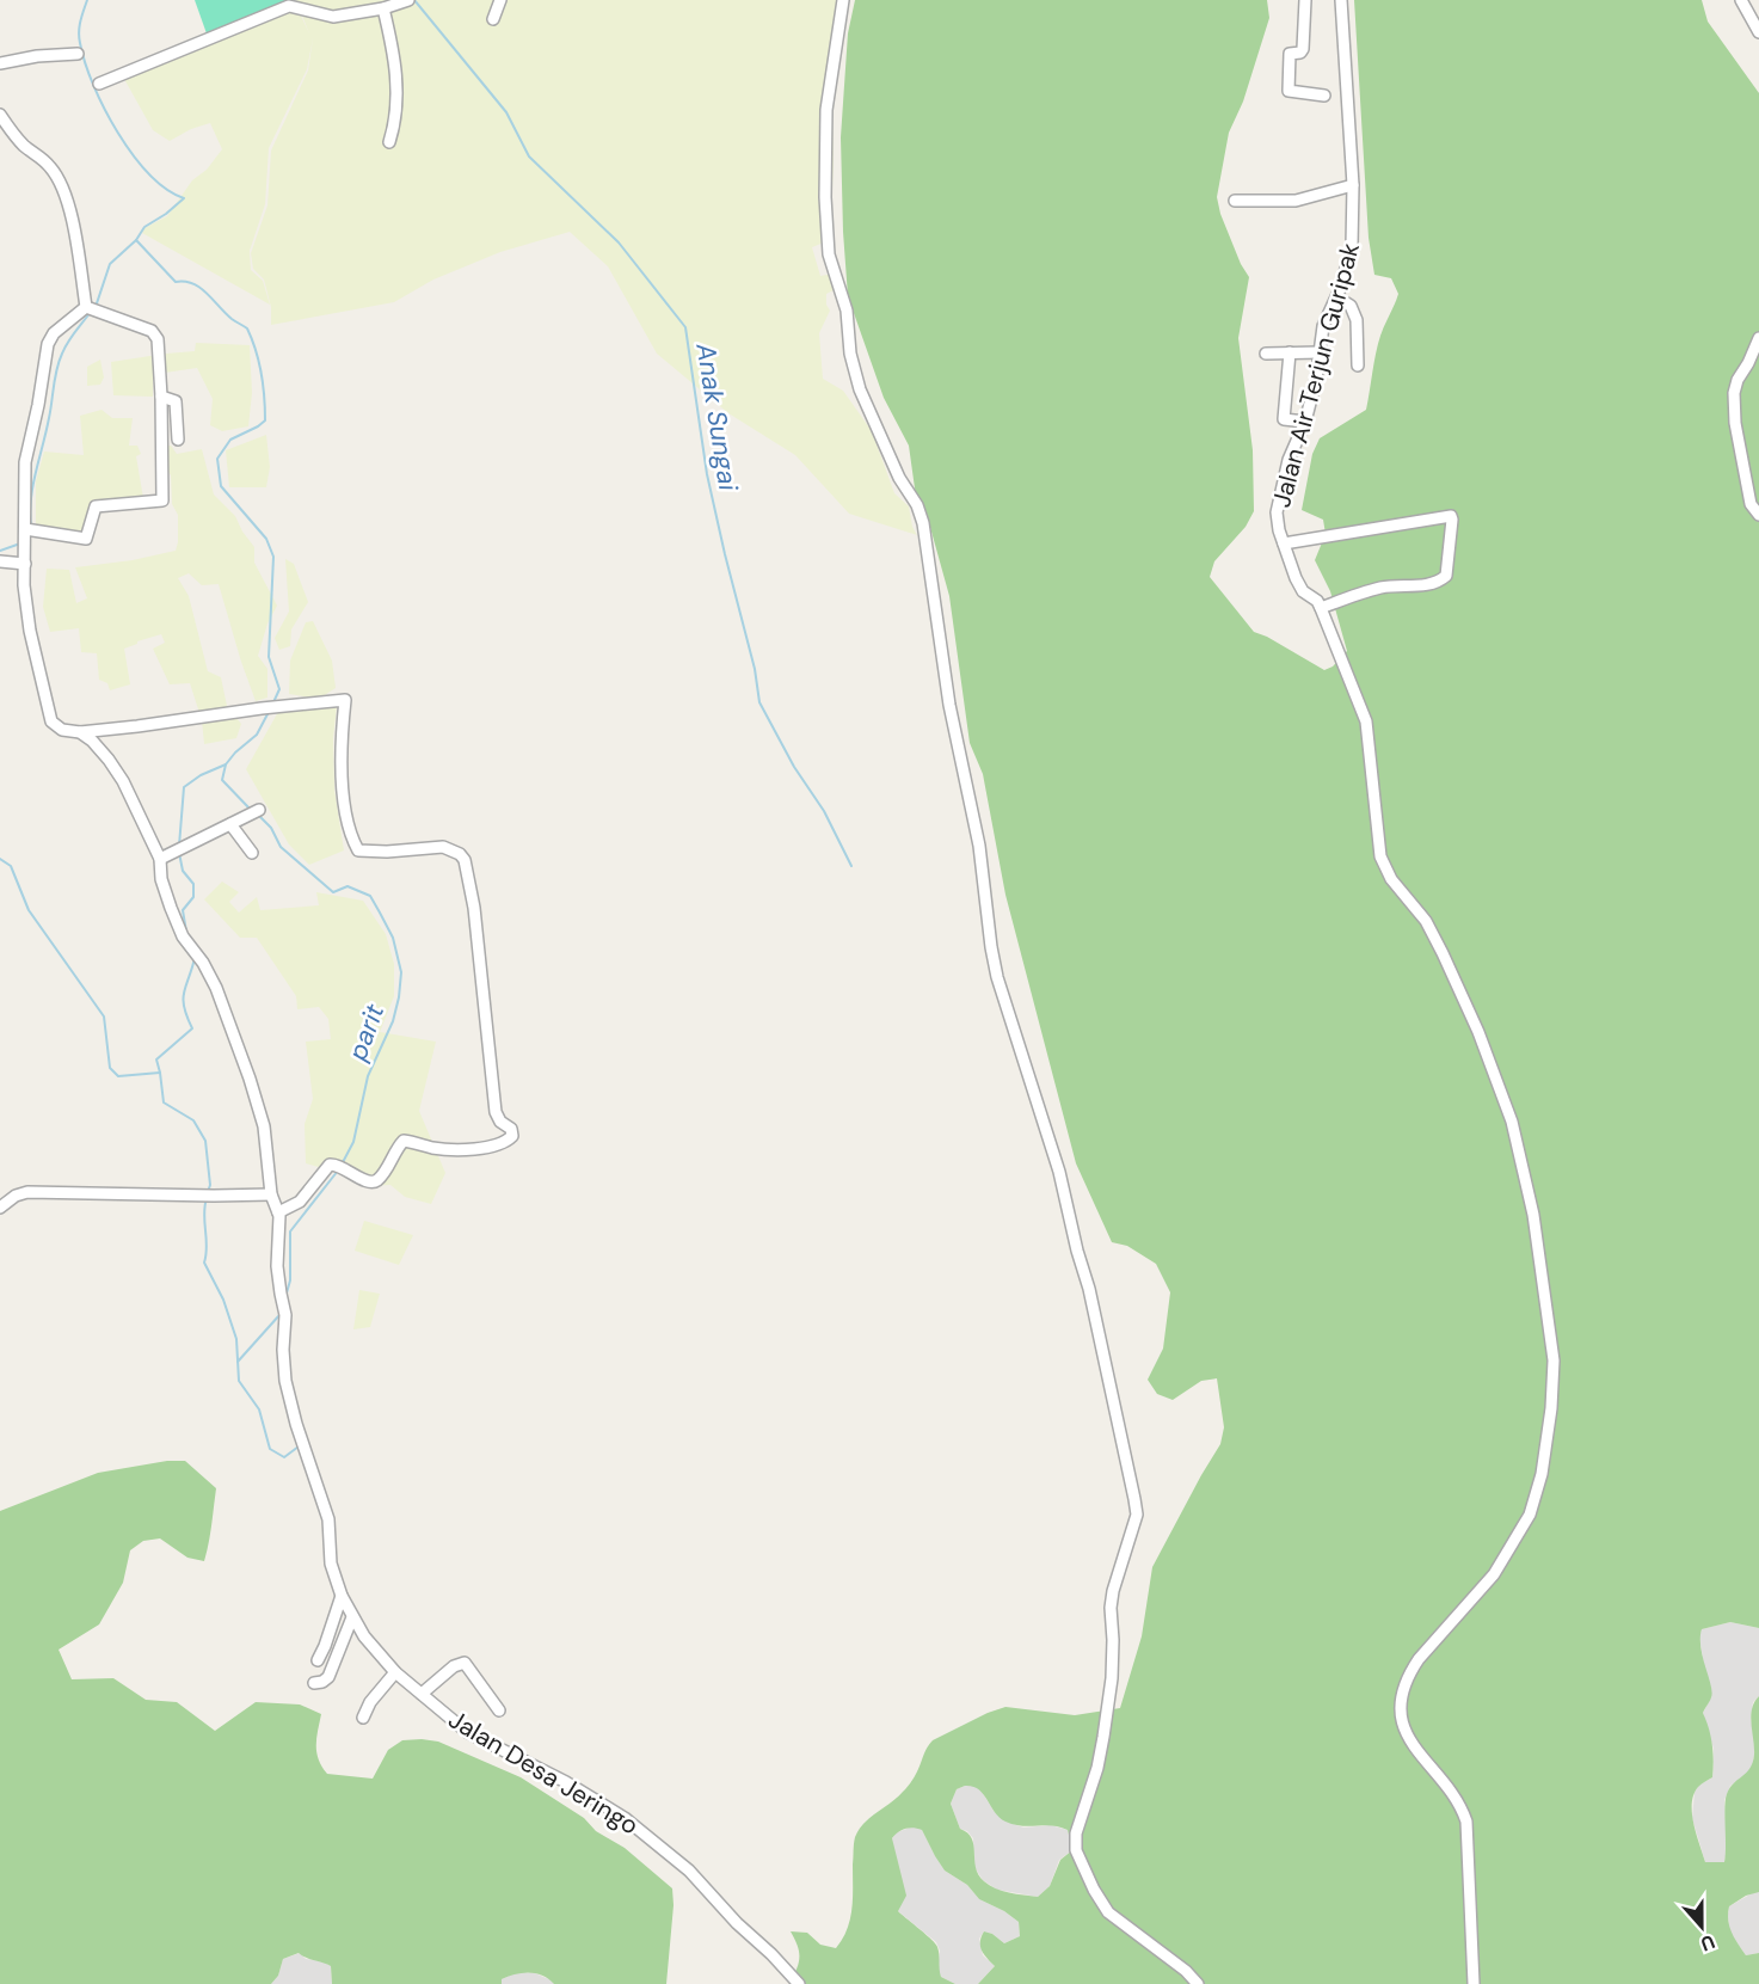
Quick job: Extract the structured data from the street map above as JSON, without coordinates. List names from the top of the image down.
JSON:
{
  "streets": {
    "street": ["Jalan Air Terjun Guripak", "Jalan Desa Jeringo"]
  },
  "water": ["Anak Sungai", "parit"],
  "north": "bottom"
}
